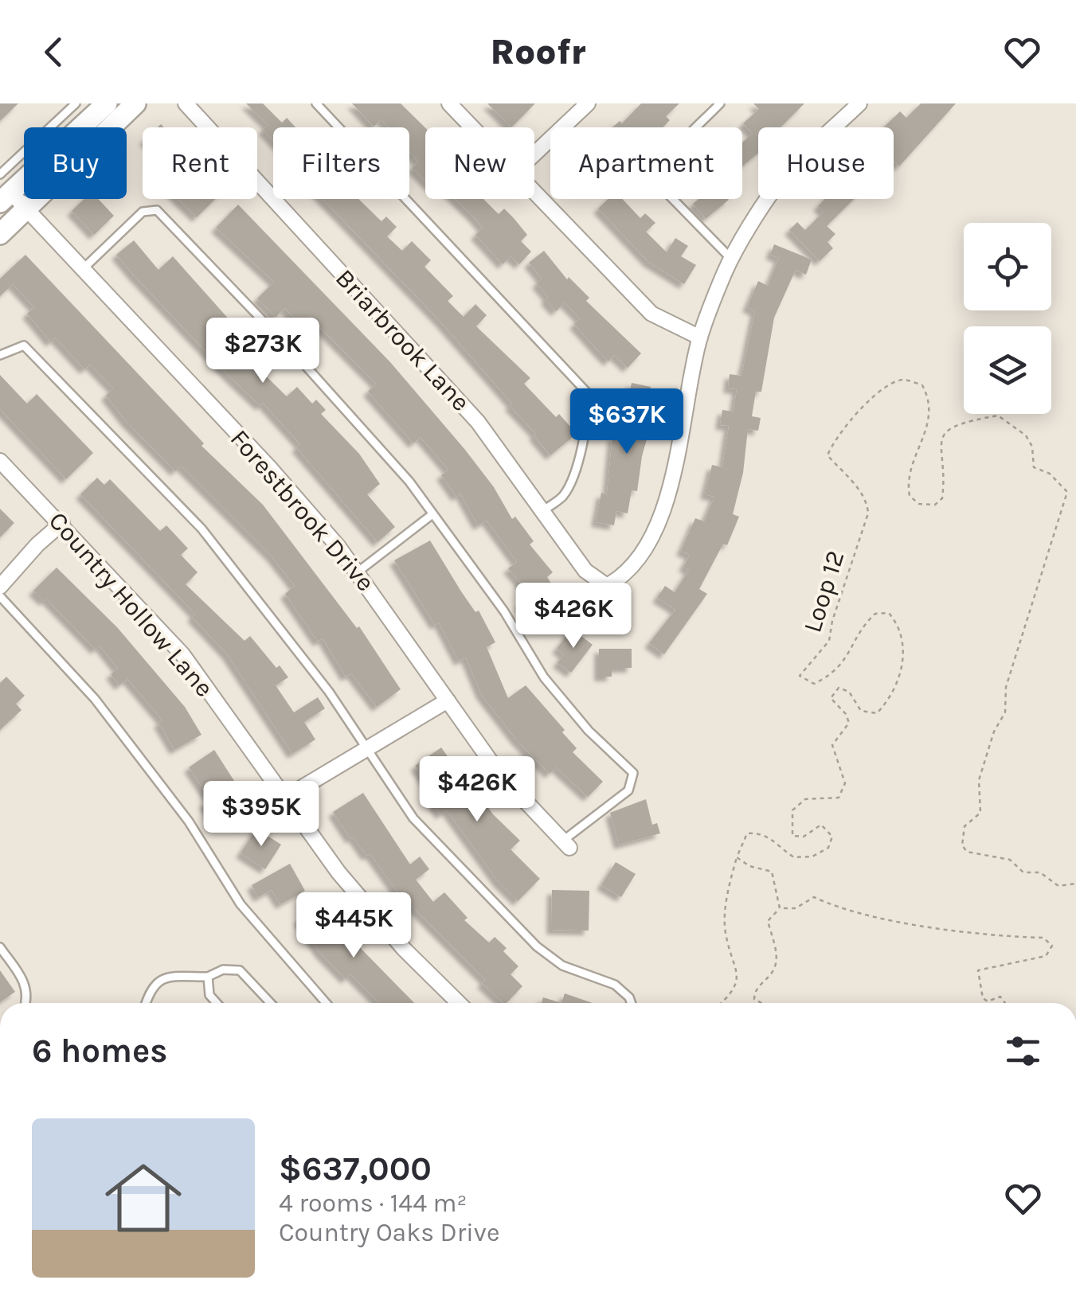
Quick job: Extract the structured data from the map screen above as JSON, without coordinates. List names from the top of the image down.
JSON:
{
  "streets": {
    "street": ["Briarbrook Lane", "Forestbrook Drive", "Country Hollow Lane"],
    "path": ["Loop 12"]
  },
  "page": {
    "header": "Roofr",
    "chip": [
      "Buy",
      "Rent",
      "Filters",
      "New",
      "Apartment",
      "House"
    ],
    "price": [
      "$273K",
      "$637K",
      "$426K",
      "$426K",
      "$395K",
      "$445K"
    ],
    "heading": "6 homes",
    "list": [
      {
        "name": "$637,000",
        "note": "4 rooms · 144 m² · Country Oaks Drive"
      }
    ]
  }
}
